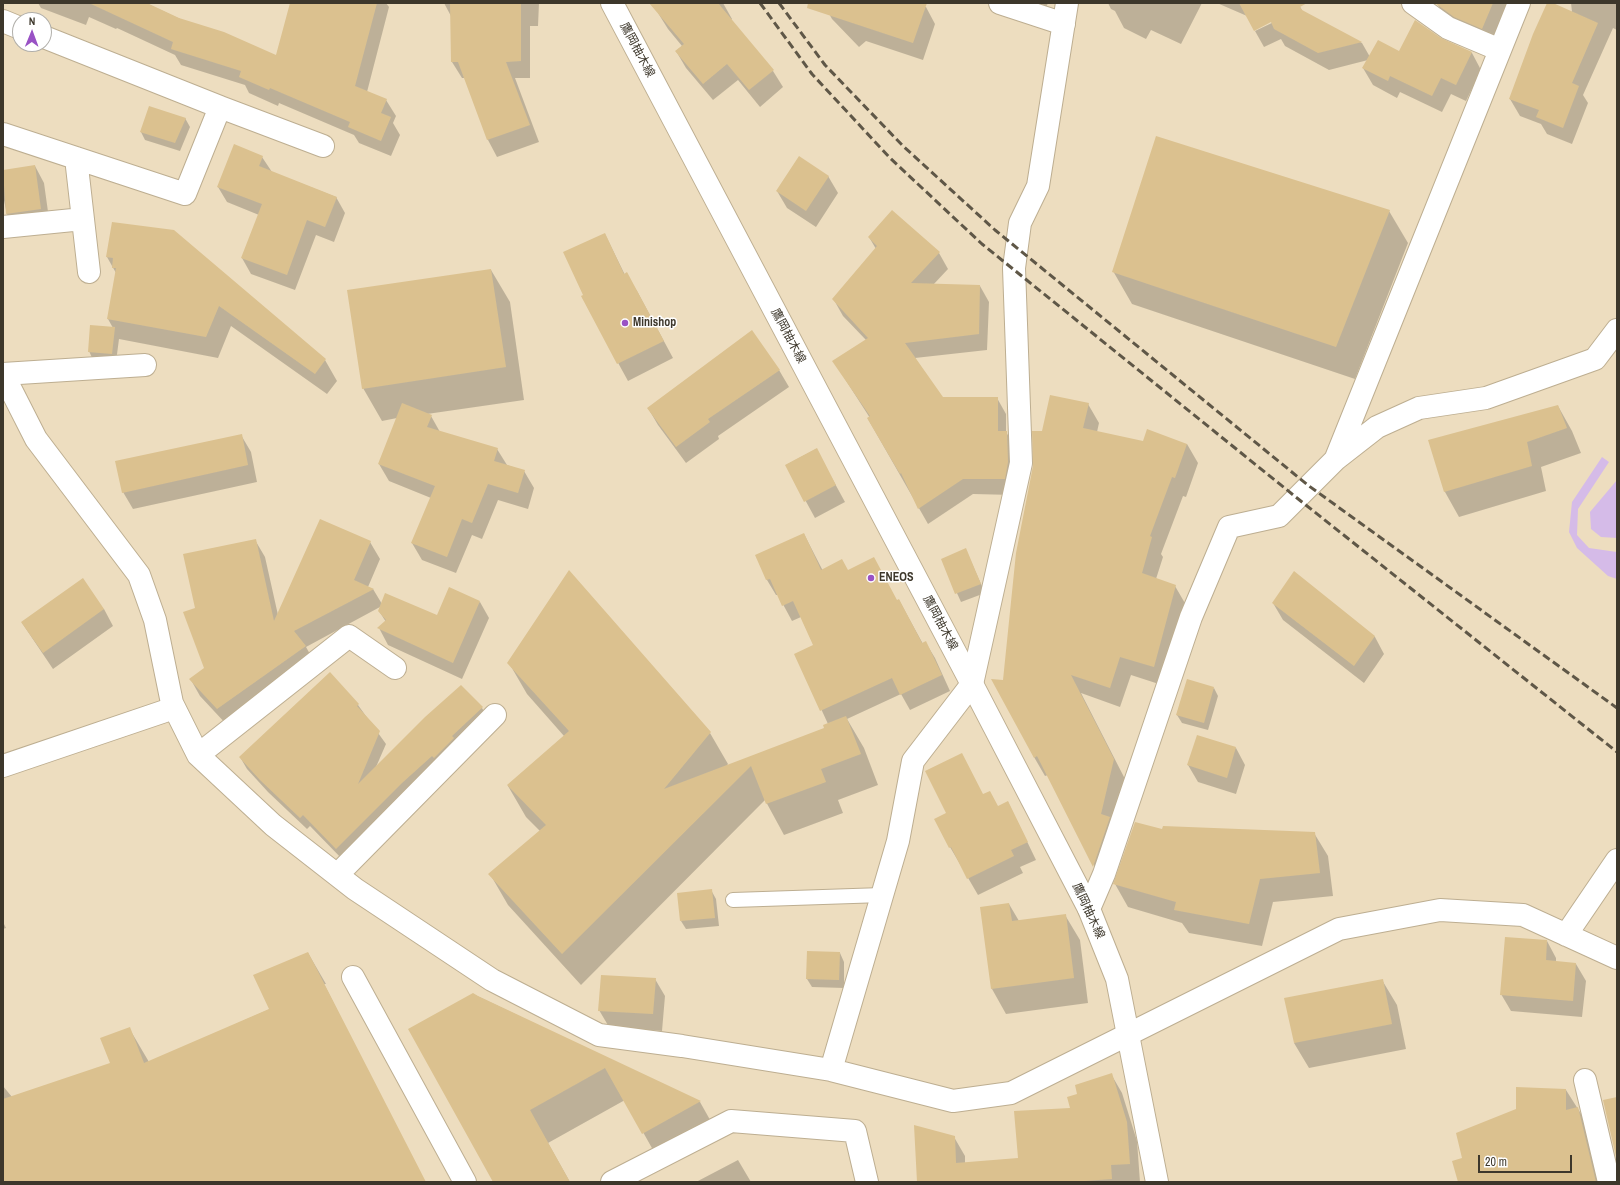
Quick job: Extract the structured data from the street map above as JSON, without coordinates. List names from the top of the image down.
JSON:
{
  "streets": {
    "street": ["鷹岡柚木線"]
  },
  "places": ["Minishop", "ENEOS"],
  "scale_bar": "20 m",
  "north": "top"
}
